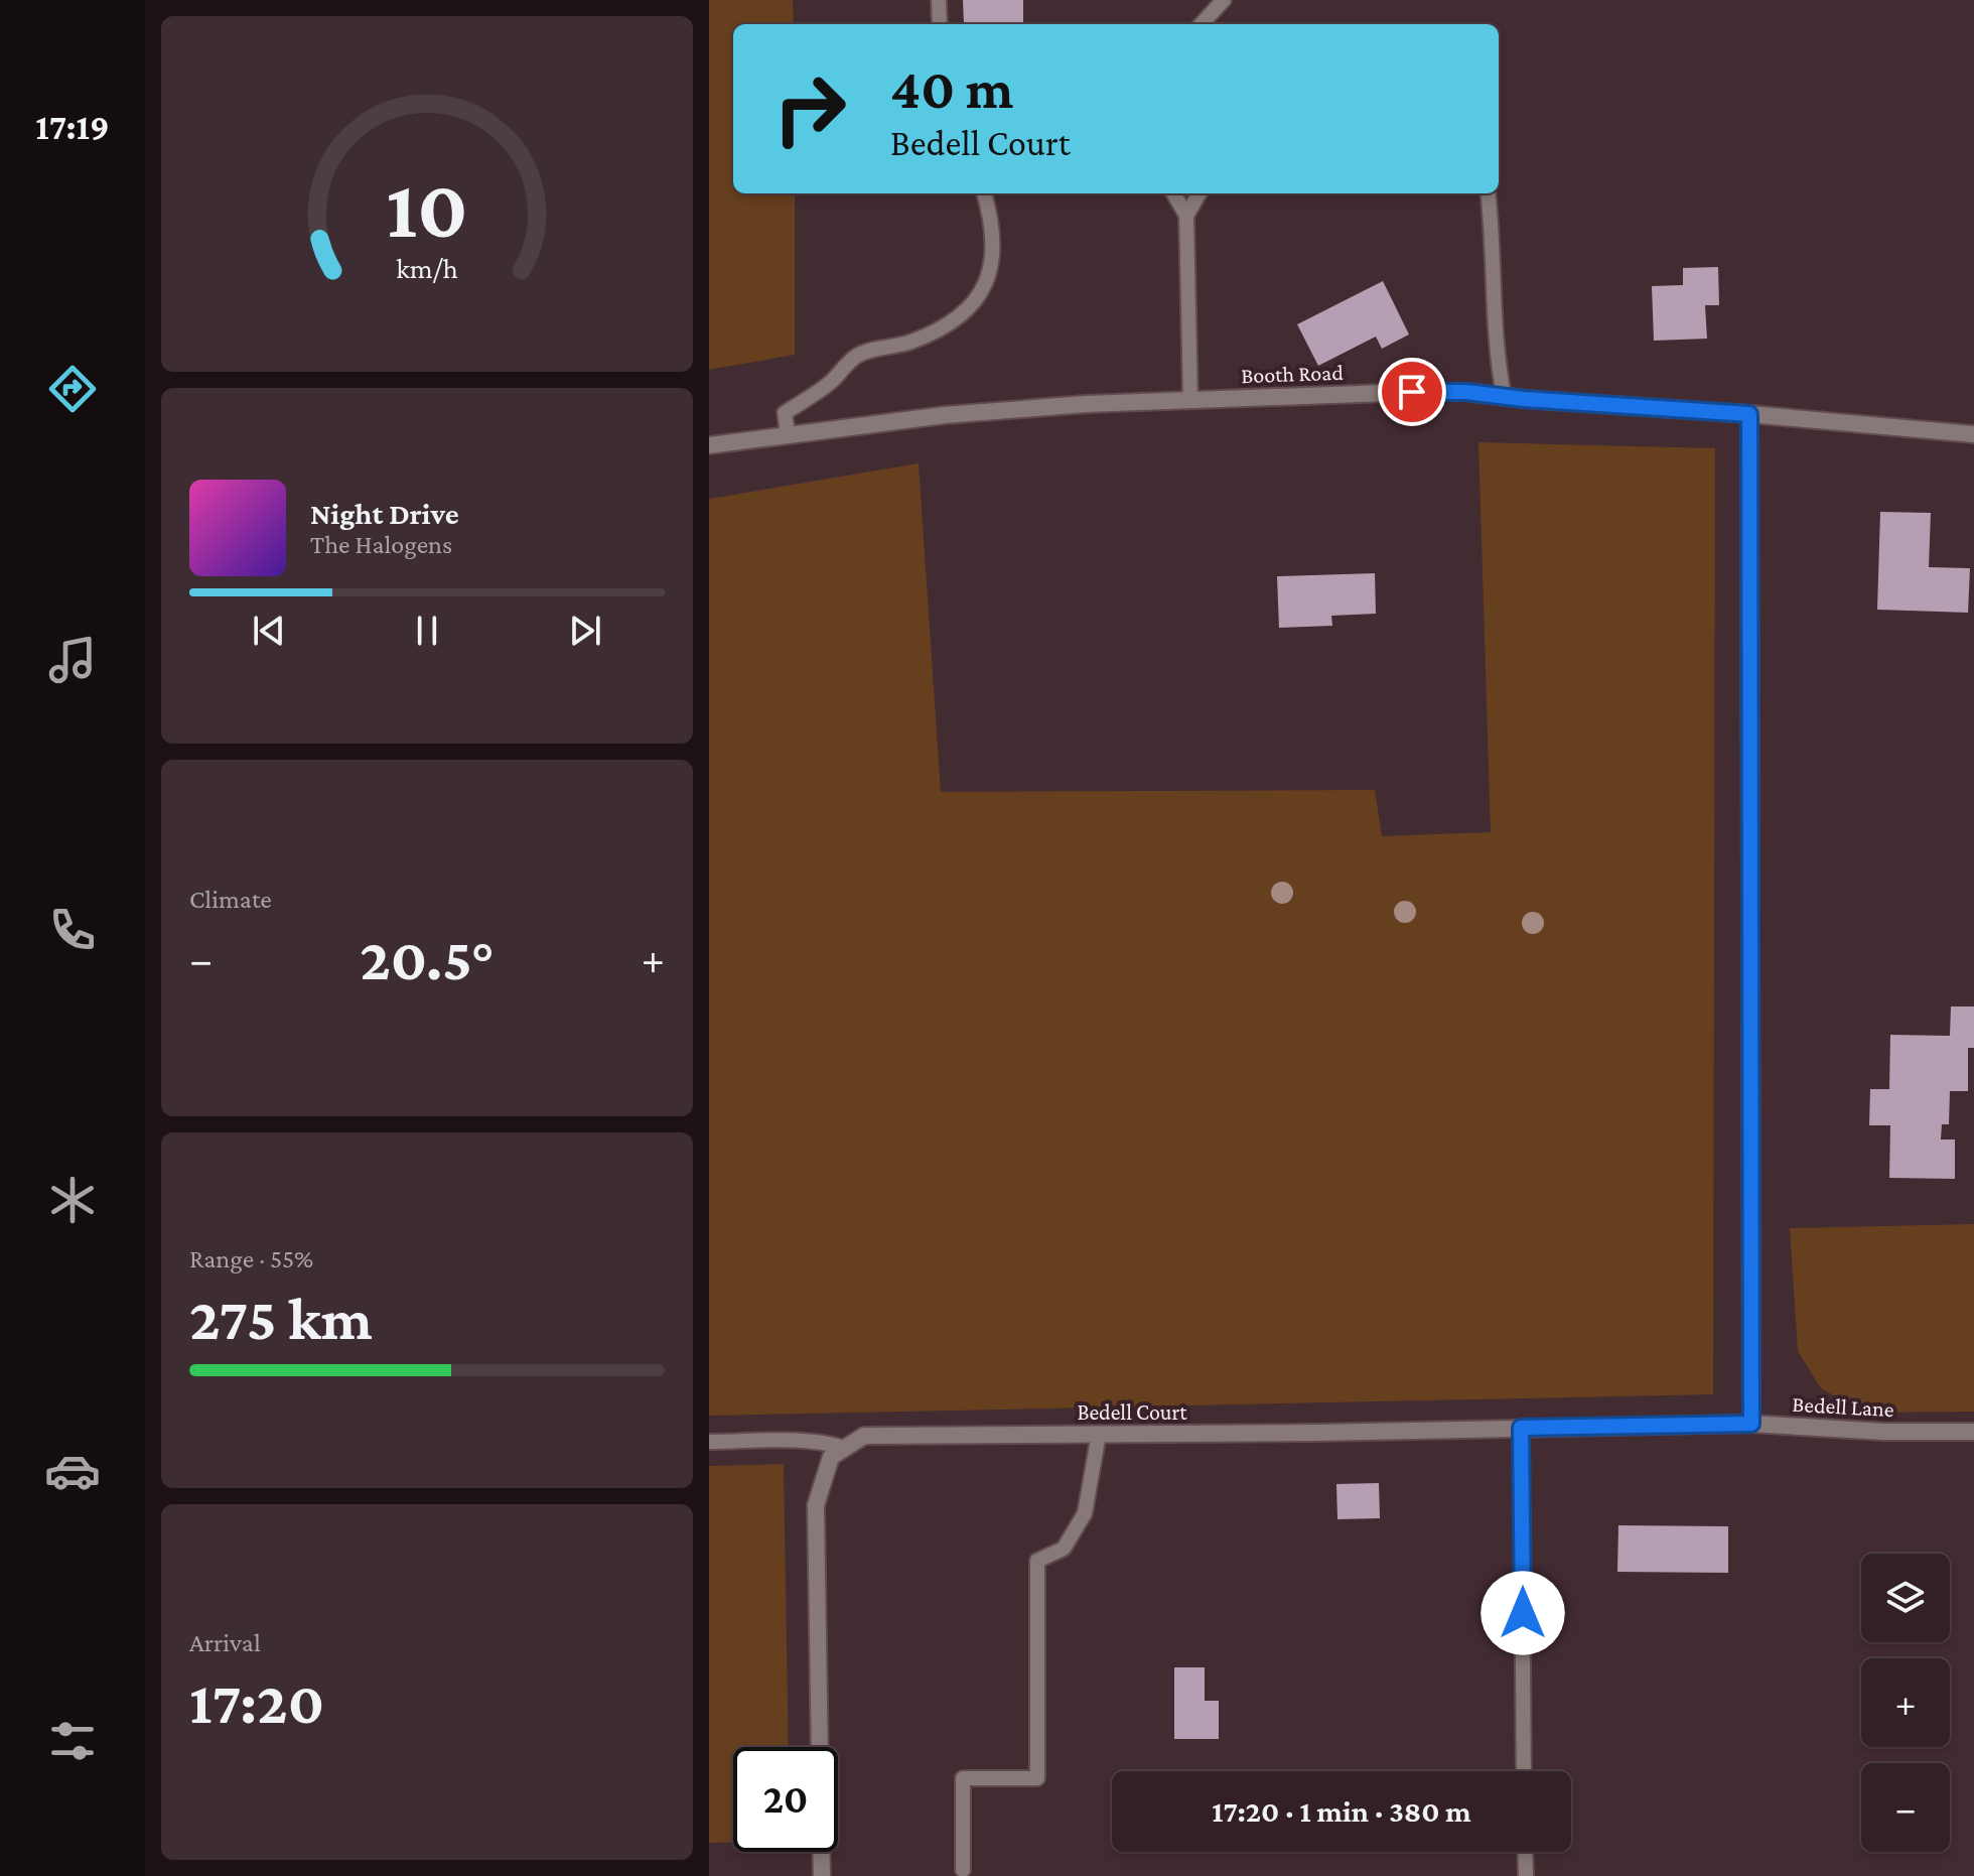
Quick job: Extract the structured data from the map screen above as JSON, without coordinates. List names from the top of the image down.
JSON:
{
  "streets": {
    "street": ["Booth Road", "Bedell Lane", "Bedell Court"]
  },
  "crossings": [
    ["Bedell Lane", "Bedell Court"]
  ],
  "page": {
    "tabs": "17:19",
    "turn": ["40 m", "Bedell Court"],
    "song": ["Night Drive", "The Halogens"],
    "tile": [
      "Climate",
      ["Range · 55%", "275 km"],
      ["Arrival", "17:20"]
    ],
    "heat": ["−", "20.5°", "+"],
    "map_buttons": ["+", "−"],
    "limit": "20",
    "trip": "17:20 · 1 min · 380 m",
    "gauge": ["10", "km/h"]
  }
}
